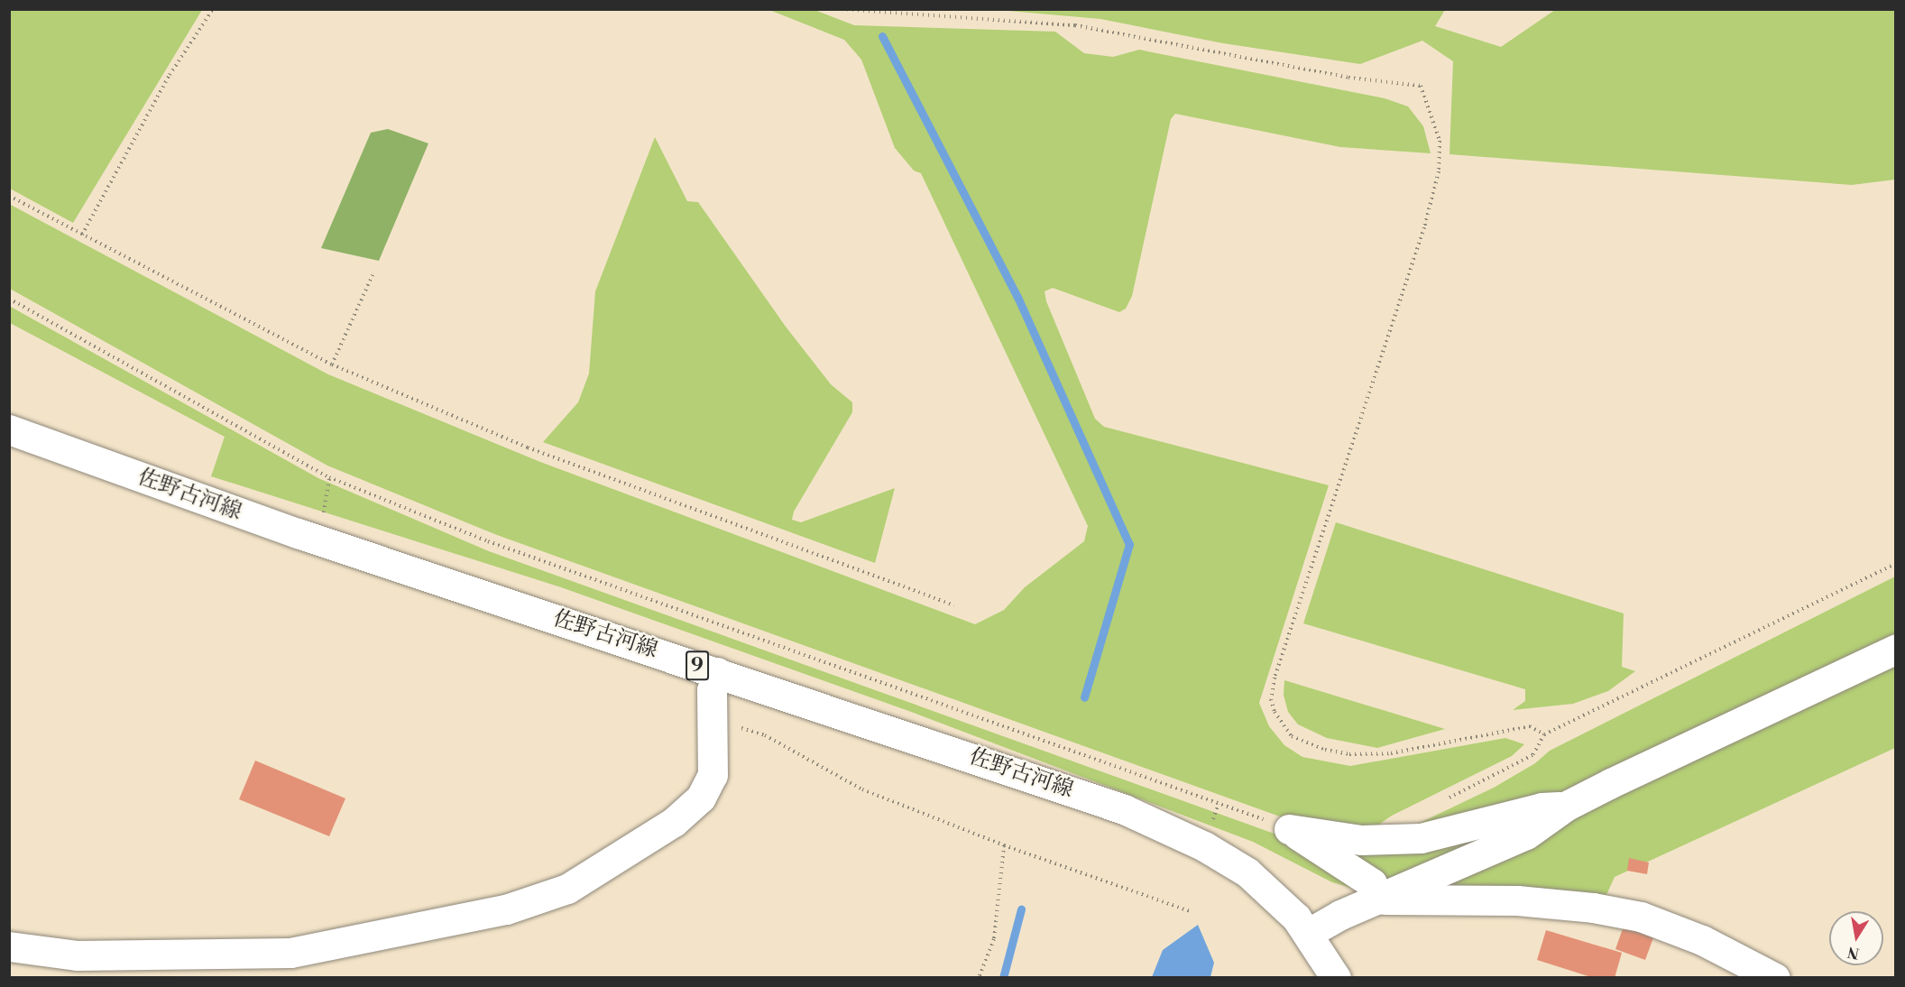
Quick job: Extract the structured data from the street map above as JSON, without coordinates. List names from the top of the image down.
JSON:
{
  "streets": {
    "main road": ["佐野古河線", "9"]
  },
  "north": "bottom"
}
